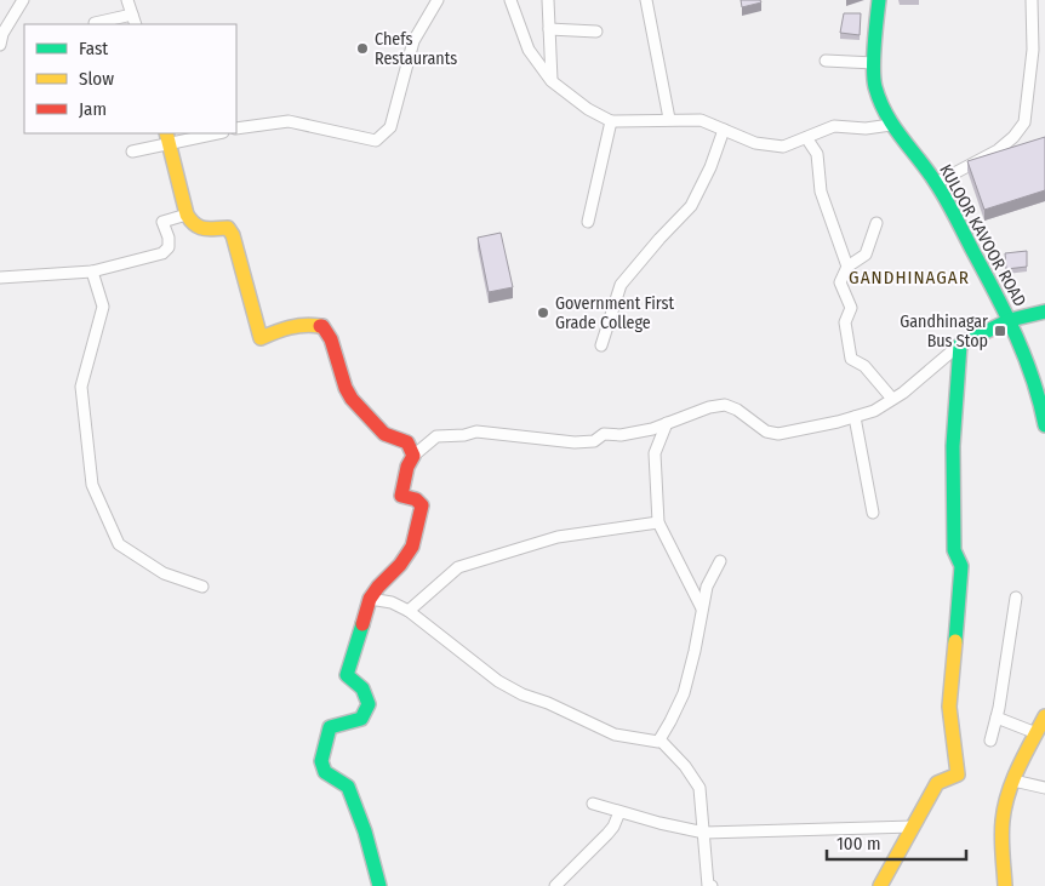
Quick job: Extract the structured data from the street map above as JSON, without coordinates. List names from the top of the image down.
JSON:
{
  "streets": {
    "street": ["KULOOR KAVOOR ROAD"]
  },
  "districts": ["GANDHINAGAR"],
  "places": {
    "other": ["Chefs Restaurants", "Government First Grade College"],
    "transit": ["Gandhinagar Bus Stop"]
  },
  "legend": ["Fast", "Slow", "Jam"],
  "scale_bar": "100 m"
}
